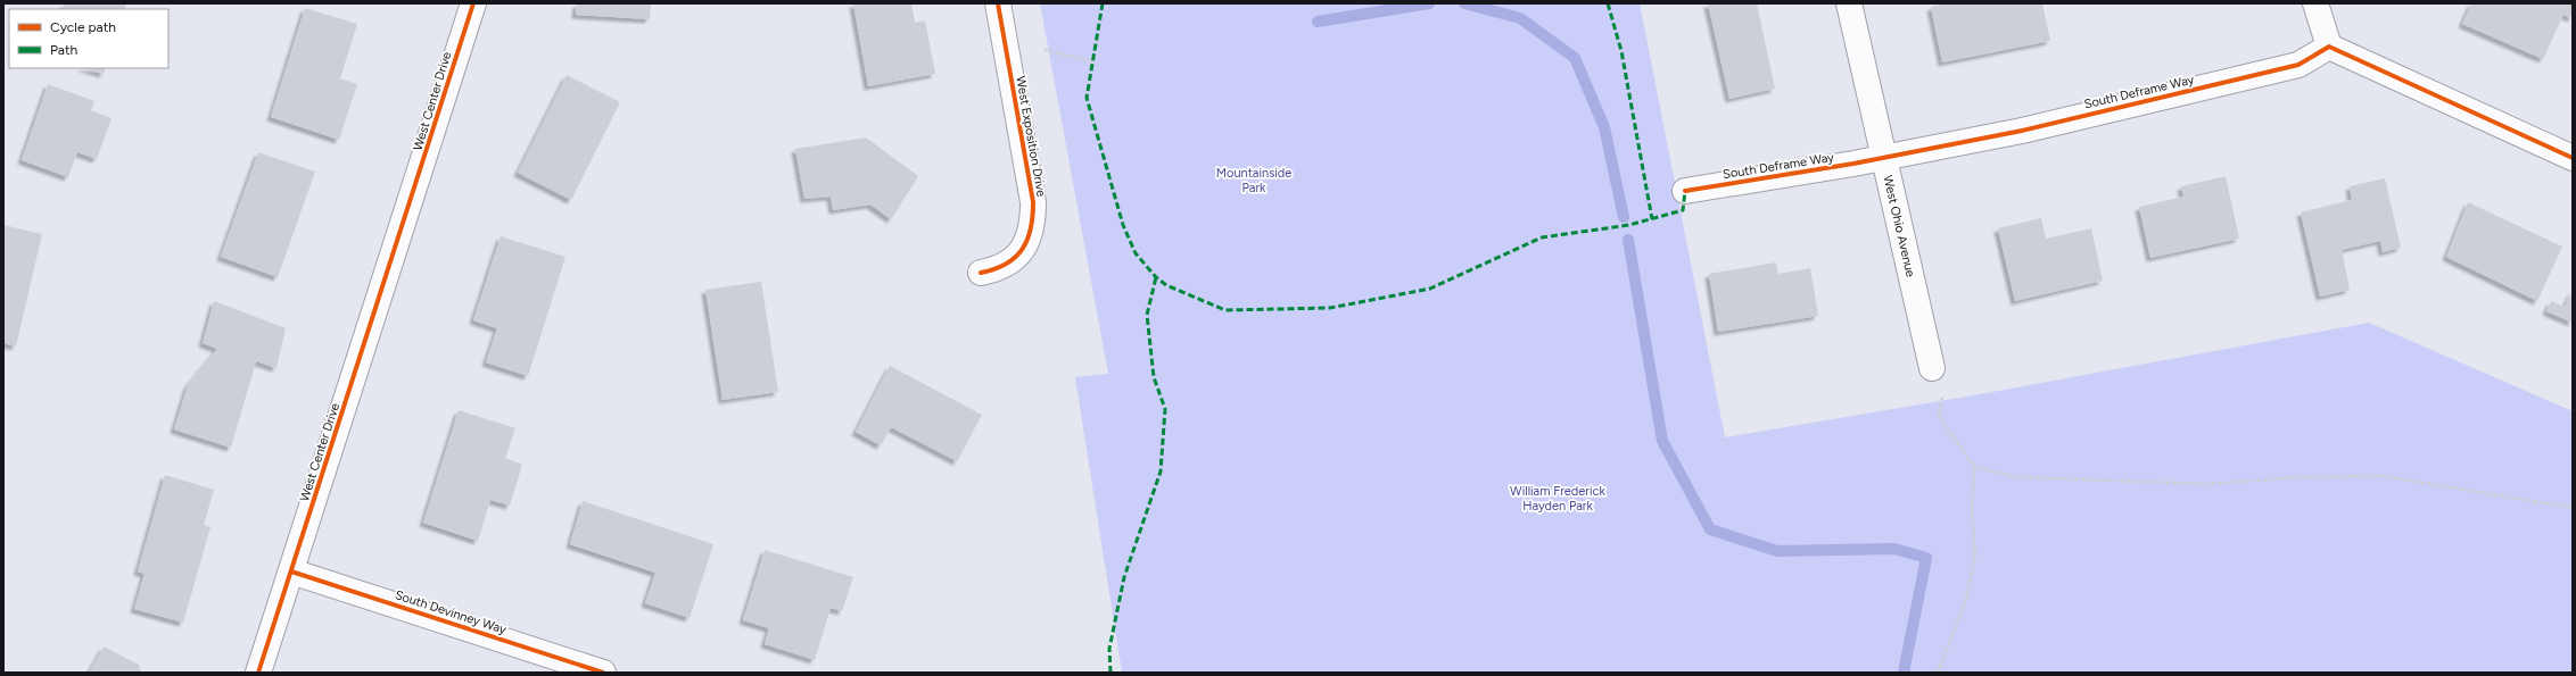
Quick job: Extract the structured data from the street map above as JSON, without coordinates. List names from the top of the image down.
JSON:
{
  "streets": {
    "street": [
      "South Deframe Way",
      "West Center Drive",
      "West Exposition Drive",
      "West Ohio Avenue",
      "South Devinney Way"
    ]
  },
  "crossings": [
    ["South Deframe Way", "West Ohio Avenue"],
    ["West Center Drive", "South Devinney Way"]
  ],
  "parks": ["Mountainside Park", "William Frederick Hayden Park"],
  "legend": ["Cycle path", "Path"]
}
